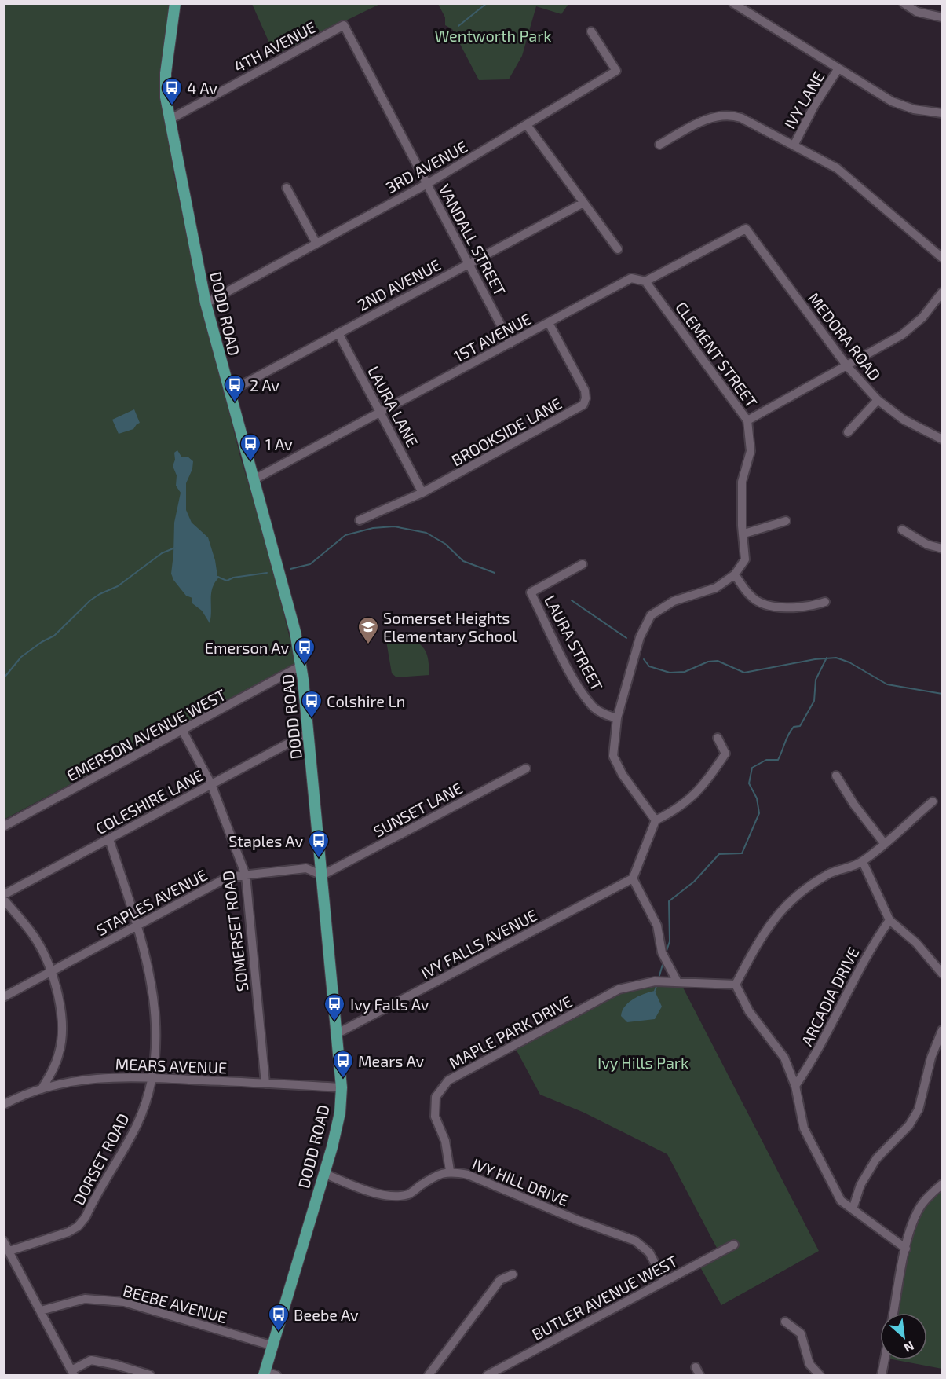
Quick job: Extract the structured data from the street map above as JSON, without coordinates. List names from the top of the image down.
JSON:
{
  "streets": {
    "main road": ["DODD ROAD"],
    "street": [
      "4TH AVENUE",
      "IVY LANE",
      "3RD AVENUE",
      "VANDALL STREET",
      "2ND AVENUE",
      "MEDORA ROAD",
      "1ST AVENUE",
      "CLEMENT STREET",
      "LAURA LANE",
      "BROOKSIDE LANE",
      "LAURA STREET",
      "EMERSON AVENUE WEST",
      "COLESHIRE LANE",
      "SUNSET LANE",
      "STAPLES AVENUE",
      "SOMERSET ROAD",
      "IVY FALLS AVENUE",
      "ARCADIA DRIVE",
      "MAPLE PARK DRIVE",
      "MEARS AVENUE",
      "DORSET ROAD",
      "IVY HILL DRIVE",
      "BUTLER AVENUE WEST",
      "BEEBE AVENUE"
    ]
  },
  "crossings": [
    ["4TH AVENUE", "VANDALL STREET"],
    ["4TH AVENUE", "DODD ROAD"],
    ["3RD AVENUE", "VANDALL STREET"],
    ["3RD AVENUE", "DODD ROAD"],
    ["VANDALL STREET", "2ND AVENUE"],
    ["VANDALL STREET", "1ST AVENUE"],
    ["2ND AVENUE", "DODD ROAD"],
    ["2ND AVENUE", "LAURA LANE"],
    ["DODD ROAD", "1ST AVENUE"],
    ["DODD ROAD", "EMERSON AVENUE WEST"],
    ["DODD ROAD", "COLESHIRE LANE"],
    ["DODD ROAD", "SUNSET LANE"],
    ["DODD ROAD", "STAPLES AVENUE"],
    ["DODD ROAD", "IVY FALLS AVENUE"],
    ["DODD ROAD", "MEARS AVENUE"],
    ["DODD ROAD", "IVY HILL DRIVE"],
    ["DODD ROAD", "BEEBE AVENUE"],
    ["MEDORA ROAD", "1ST AVENUE"],
    ["1ST AVENUE", "CLEMENT STREET"],
    ["1ST AVENUE", "LAURA LANE"],
    ["1ST AVENUE", "BROOKSIDE LANE"],
    ["LAURA LANE", "BROOKSIDE LANE"],
    ["EMERSON AVENUE WEST", "SOMERSET ROAD"],
    ["COLESHIRE LANE", "SOMERSET ROAD"],
    ["COLESHIRE LANE", "DORSET ROAD"],
    ["SUNSET LANE", "STAPLES AVENUE"],
    ["STAPLES AVENUE", "SOMERSET ROAD"],
    ["STAPLES AVENUE", "DORSET ROAD"],
    ["SOMERSET ROAD", "MEARS AVENUE"],
    ["MAPLE PARK DRIVE", "IVY HILL DRIVE"],
    ["MEARS AVENUE", "DORSET ROAD"],
    ["IVY HILL DRIVE", "BUTLER AVENUE WEST"]
  ],
  "parks": ["Wentworth Park", "Ivy Hills Park"],
  "places": {
    "bus stop": [
      "4 Av",
      "2 Av",
      "1 Av",
      "Emerson Av",
      "Colshire Ln",
      "Staples Av",
      "Ivy Falls Av",
      "Mears Av",
      "Beebe Av"
    ],
    "school or university": ["Somerset Heights Elementary School"]
  },
  "north": "bottom right"
}
